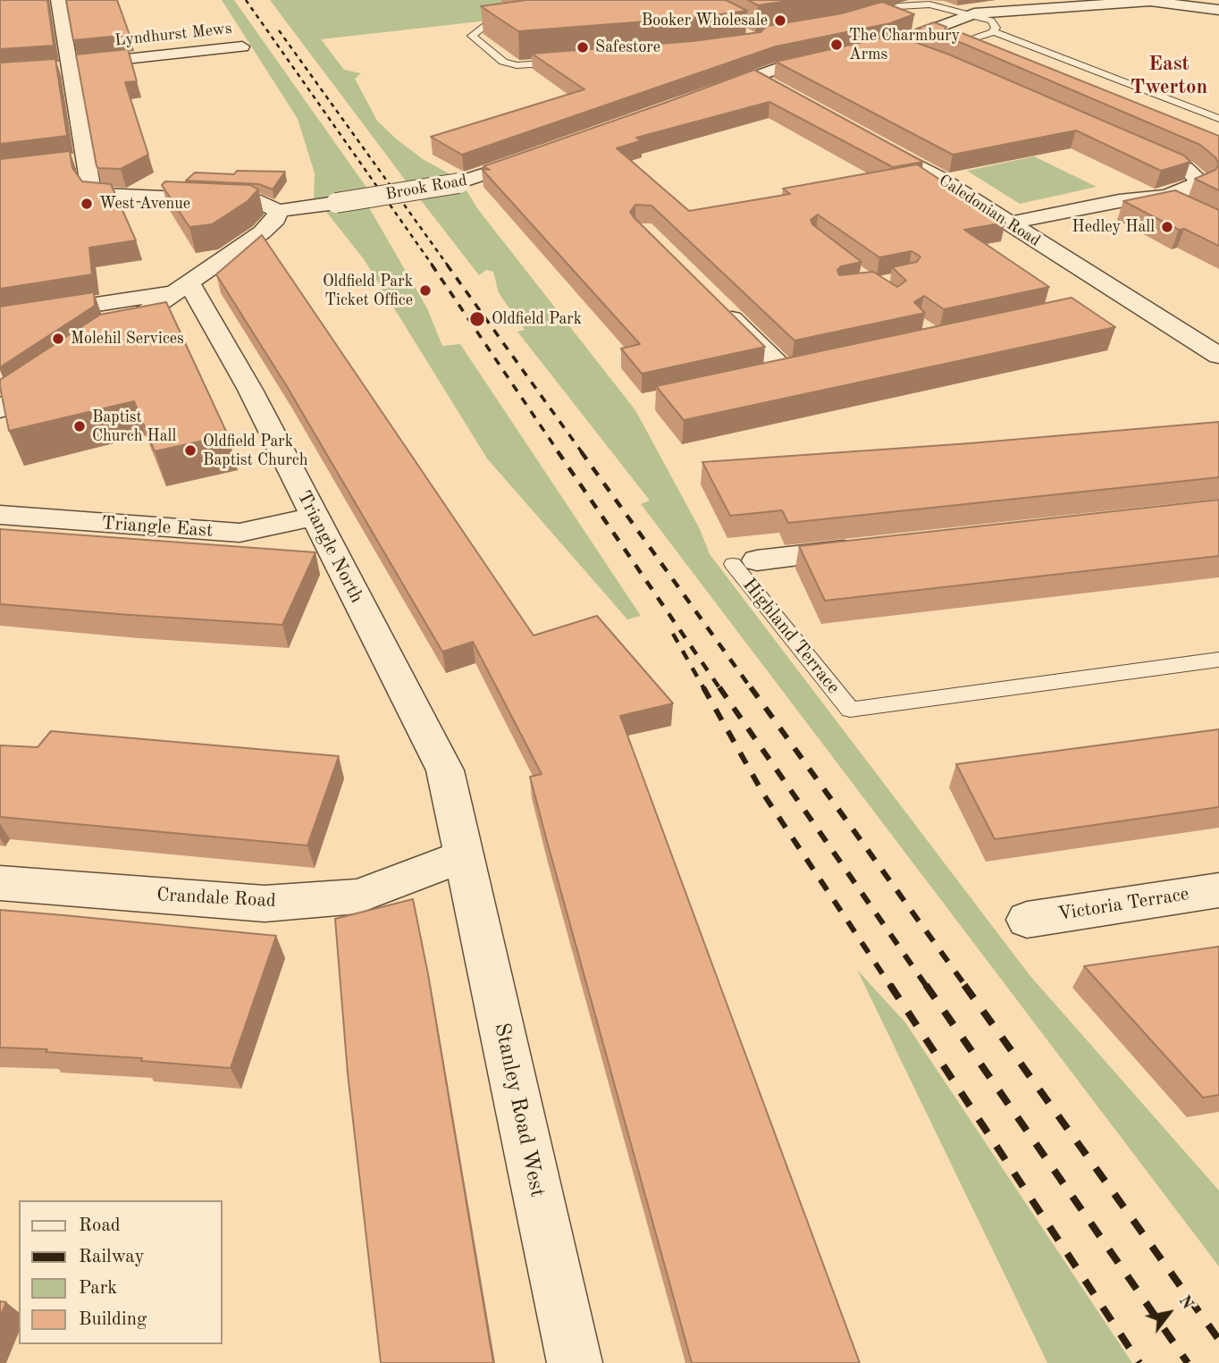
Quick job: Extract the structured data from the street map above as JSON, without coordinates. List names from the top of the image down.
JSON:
{
  "streets": {
    "street": [
      "Lyndhurst Mews",
      "Brook Road",
      "Caledonian Road",
      "Triangle East",
      "Triangle North",
      "Crandale Road",
      "Victoria Terrace",
      "Stanley Road West"
    ],
    "lane": ["Highland Terrace"]
  },
  "crossings": [
    ["Triangle East", "Triangle North"],
    ["Triangle North", "Crandale Road"],
    ["Triangle North", "Stanley Road West"],
    ["Crandale Road", "Stanley Road West"]
  ],
  "districts": ["East Twerton"],
  "places": [
    "Booker Wholesale",
    "The Charmbury Arms",
    "Safestore",
    "West Avenue",
    "Hedley Hall",
    "Oldfield Park Ticket Office",
    "Oldfield Park",
    "Molehil Services",
    "Baptist Church Hall",
    "Oldfield Park Baptist Church"
  ],
  "legend": [
    "Road",
    "Railway",
    "Park",
    "Building"
  ],
  "north": "top right"
}
